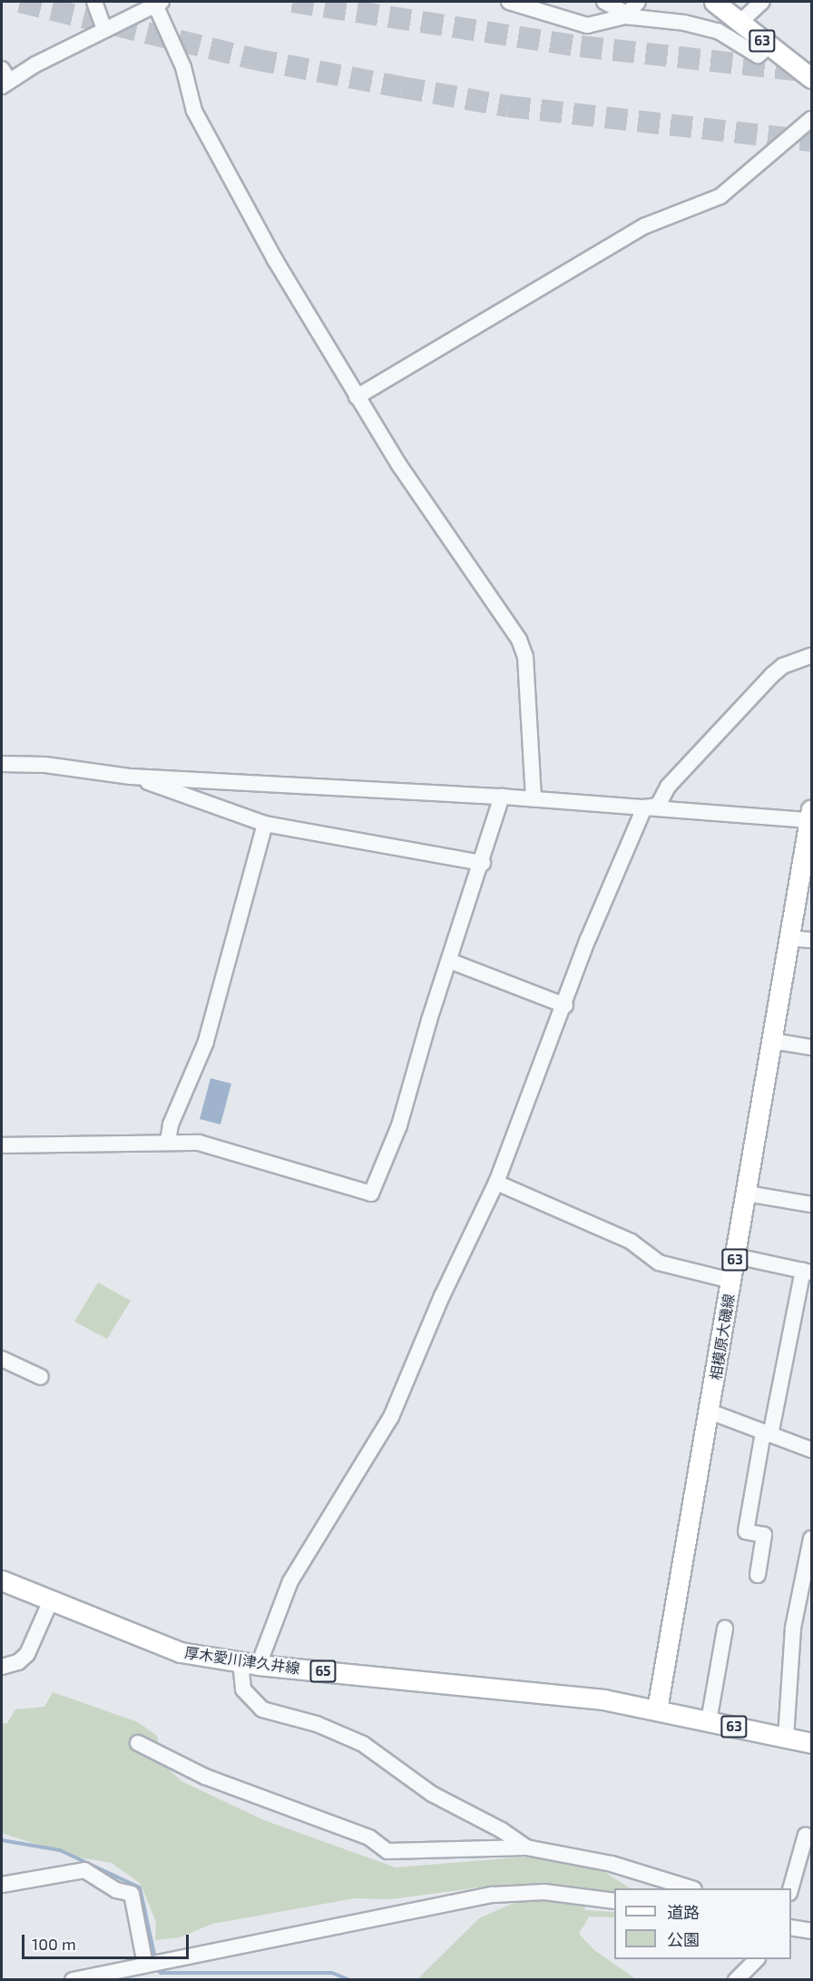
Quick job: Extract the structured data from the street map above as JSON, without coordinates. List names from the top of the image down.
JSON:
{
  "streets": {
    "main road": [
      "63",
      "相模原大磯線",
      "厚木愛川津久井線",
      "65"
    ]
  },
  "crossings": [
    ["63", "相模原大磯線"],
    ["63", "厚木愛川津久井線"],
    ["相模原大磯線", "厚木愛川津久井線"]
  ],
  "legend": ["道路", "公園"],
  "scale_bar": "100 m"
}
